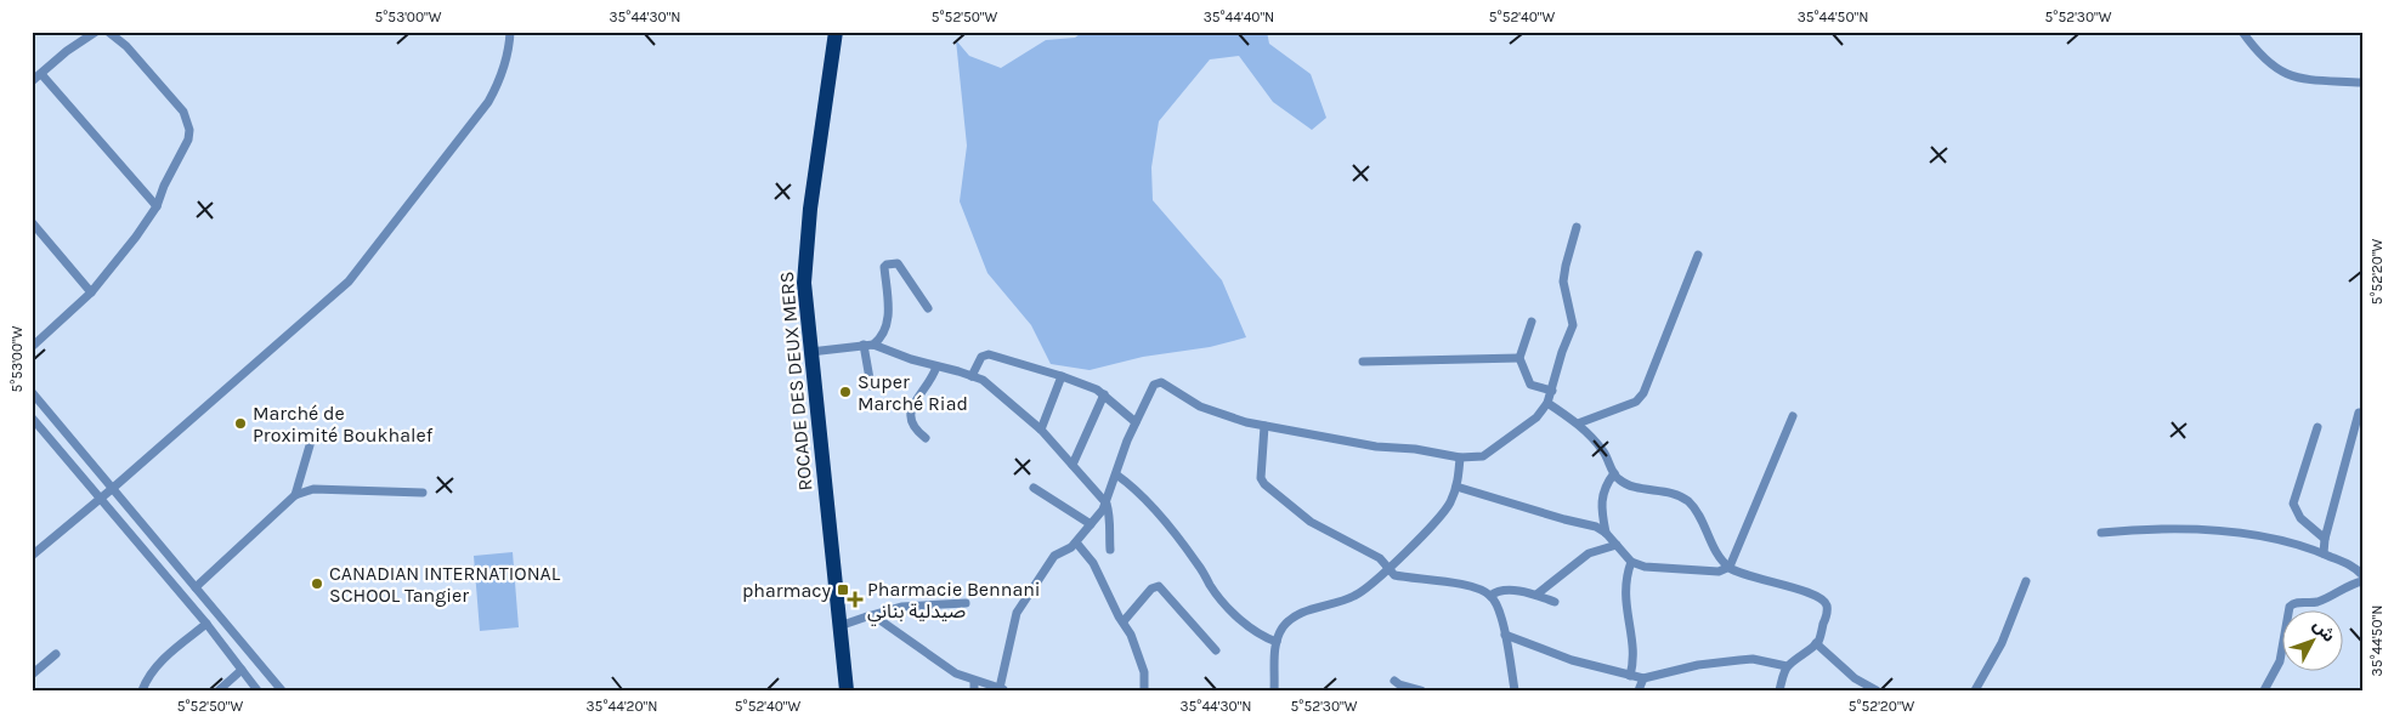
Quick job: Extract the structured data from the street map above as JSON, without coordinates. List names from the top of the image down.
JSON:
{
  "streets": {
    "highway": ["ROCADE DES DEUX MERS"]
  },
  "places": {
    "other": ["Super Marché Riad", "Marché de Proximité Boukhalef", "CANADIAN INTERNATIONAL SCHOOL Tangier"],
    "transit": ["pharmacy"],
    "health": ["Pharmacie Bennani صيدلية بناني"]
  },
  "north": "top right",
  "coordinates": [
    "5°53'00\"W",
    "35°44'30\"N",
    "5°52'50\"W",
    "35°44'40\"N",
    "5°52'40\"W",
    "35°44'50\"N",
    "5°52'30\"W",
    "5°52'20\"W",
    "35°44'20\"N"
  ]
}
